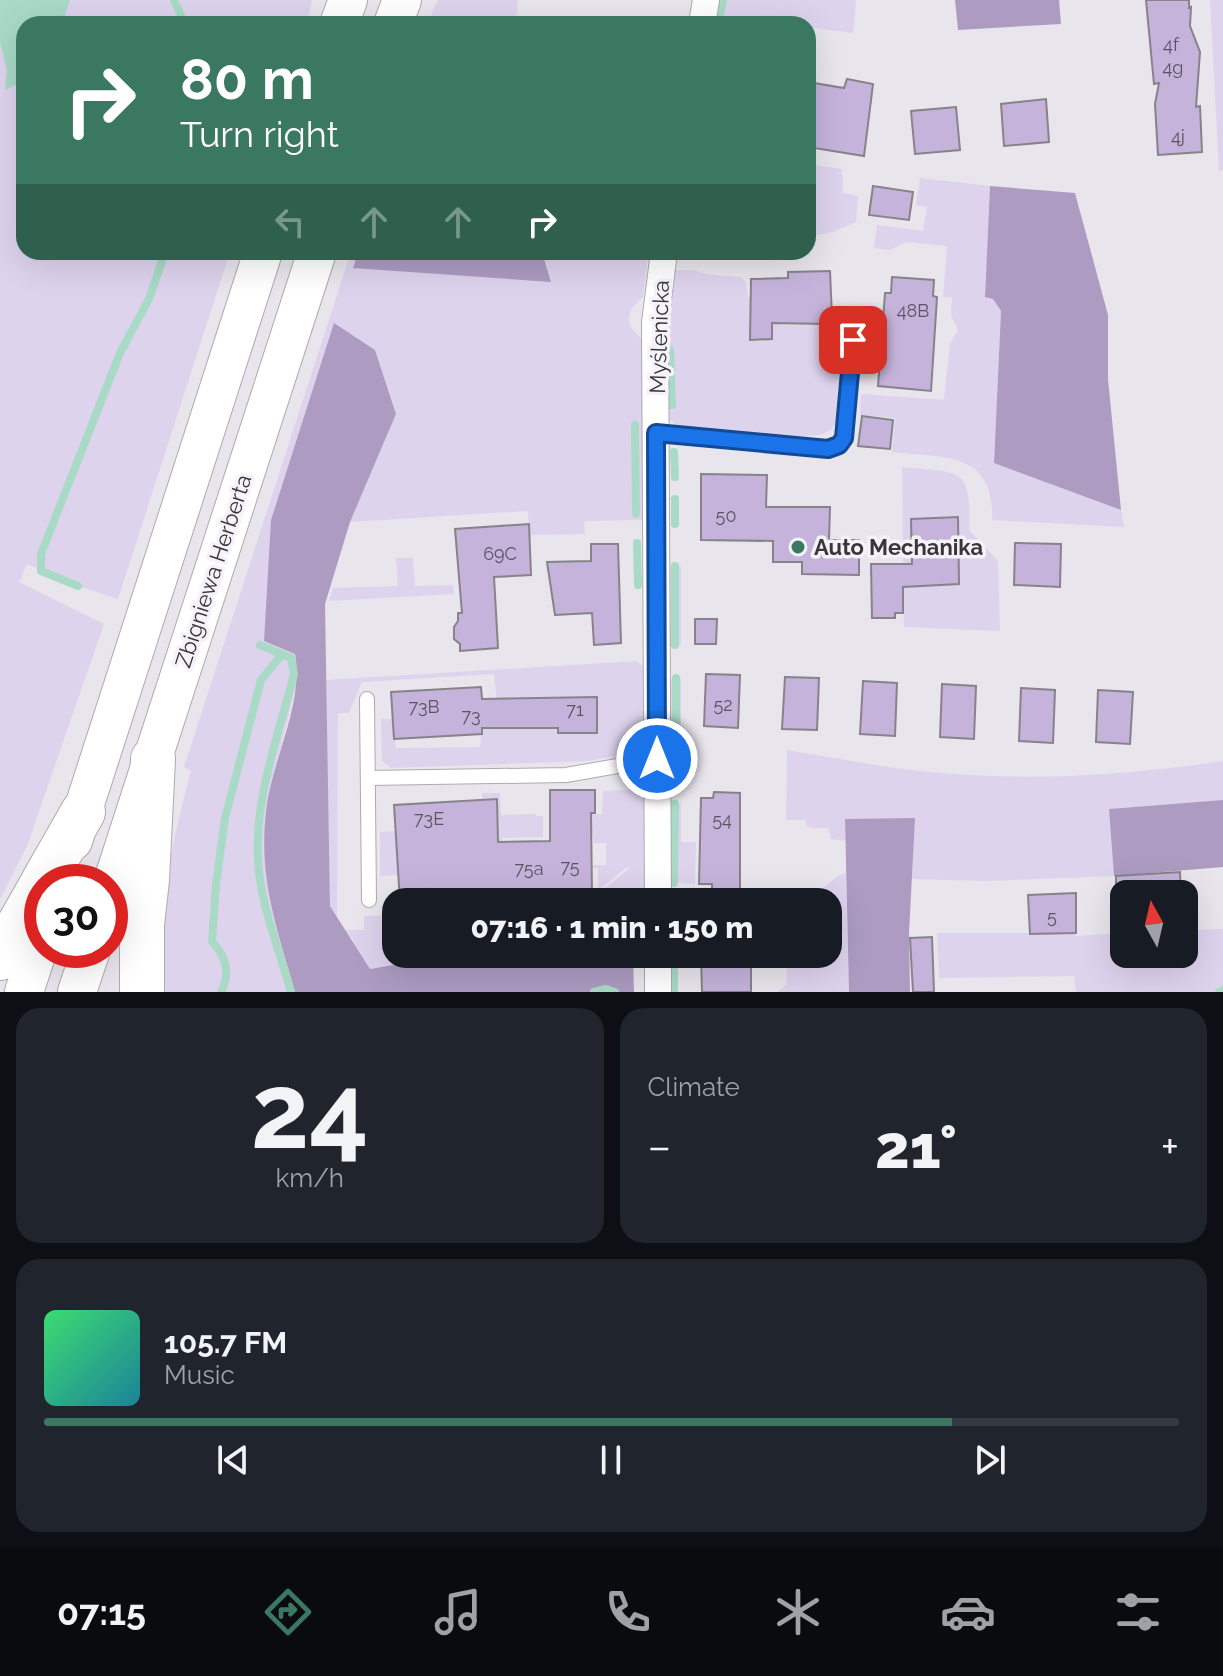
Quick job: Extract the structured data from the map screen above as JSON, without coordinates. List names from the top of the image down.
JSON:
{
  "streets": {
    "main road": ["Zbigniewa Herberta"],
    "street": ["Myślenicka"]
  },
  "places": ["Auto Mechanika"],
  "house_numbers": [
    "4f",
    "4g",
    "4j",
    "48B",
    "50",
    "69C",
    "52",
    "73B",
    "71",
    "73",
    "73E",
    "54",
    "75",
    "75a",
    "5"
  ],
  "north": "top",
  "page": {
    "turn": ["80 m", "Turn right"],
    "limit": "30",
    "trip": "07:16 · 1 min · 150 m",
    "tile": [
      ["24", "km/h"],
      "Climate"
    ],
    "heat": ["−", "21°", "+"],
    "song": ["105.7 FM", "Music"],
    "tabs": "07:15"
  }
}
